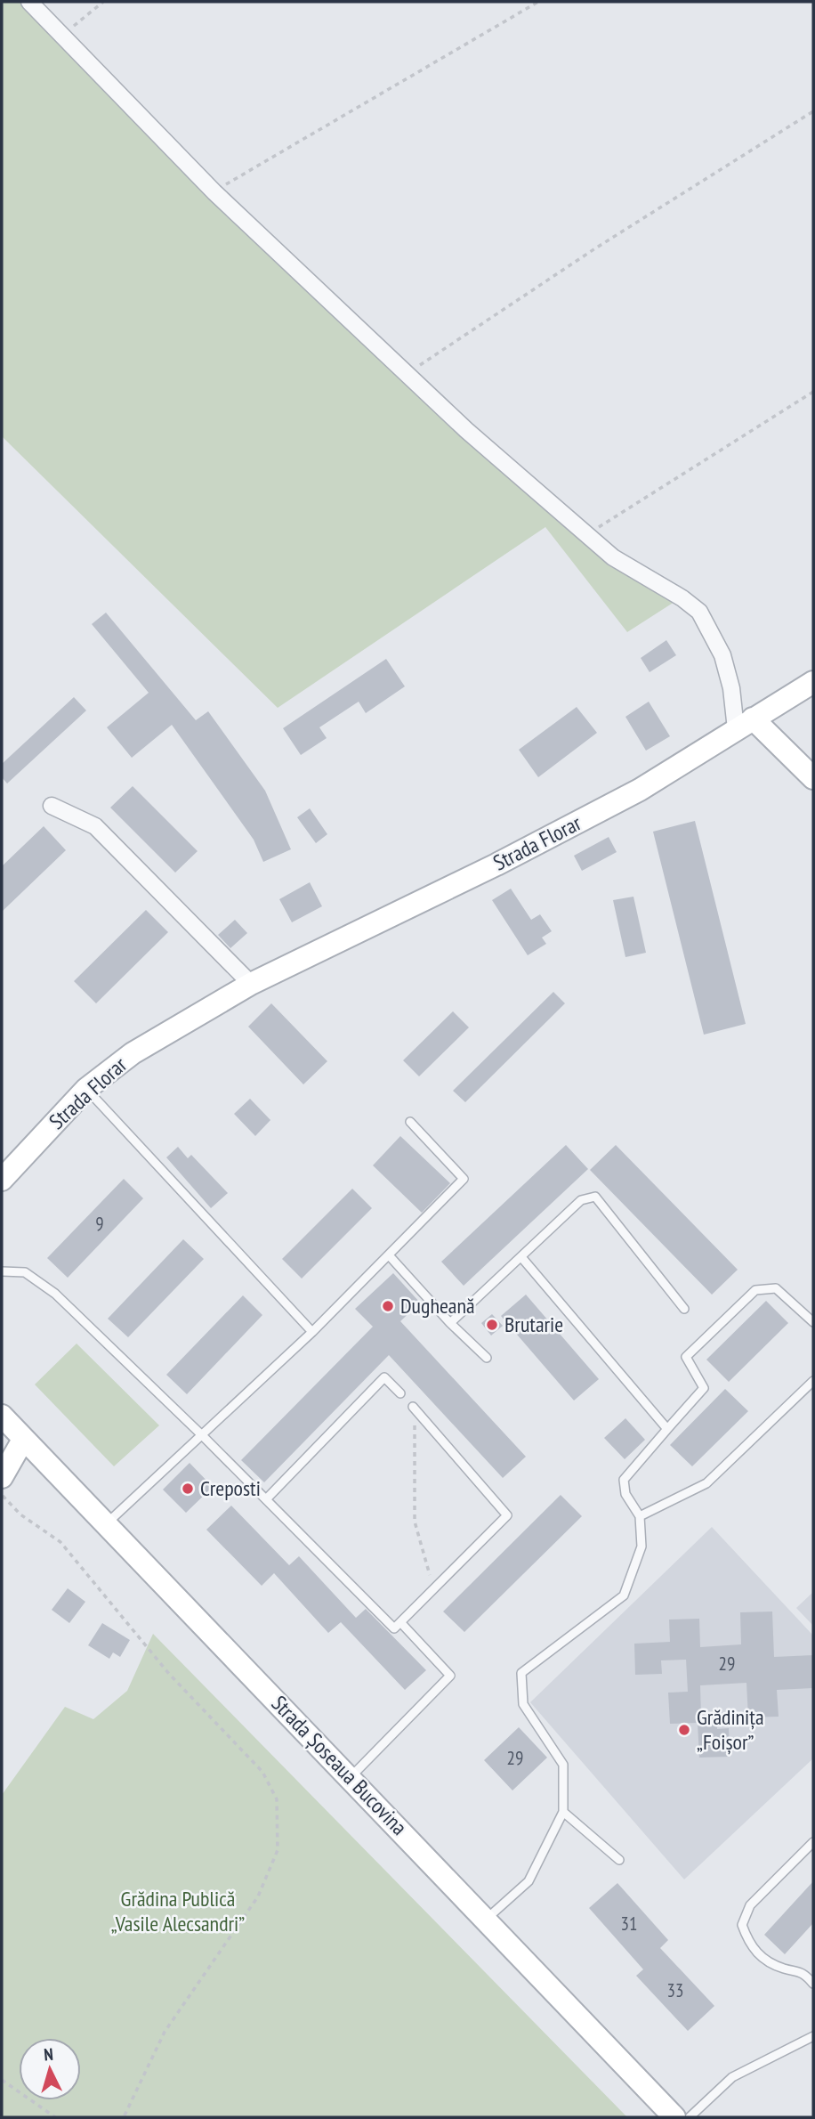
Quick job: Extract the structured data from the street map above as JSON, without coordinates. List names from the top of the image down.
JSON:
{
  "streets": {
    "street": ["Strada Florar", "Strada Șoseaua Bucovina"]
  },
  "parks": ["Grădina Publică „Vasile Alecsandri”"],
  "places": [
    "Dugheană",
    "Brutarie",
    "Creposti",
    "Grădinița „Foișor”"
  ],
  "house_numbers": [
    "9",
    "29",
    "29",
    "31",
    "33"
  ],
  "north": "top"
}
